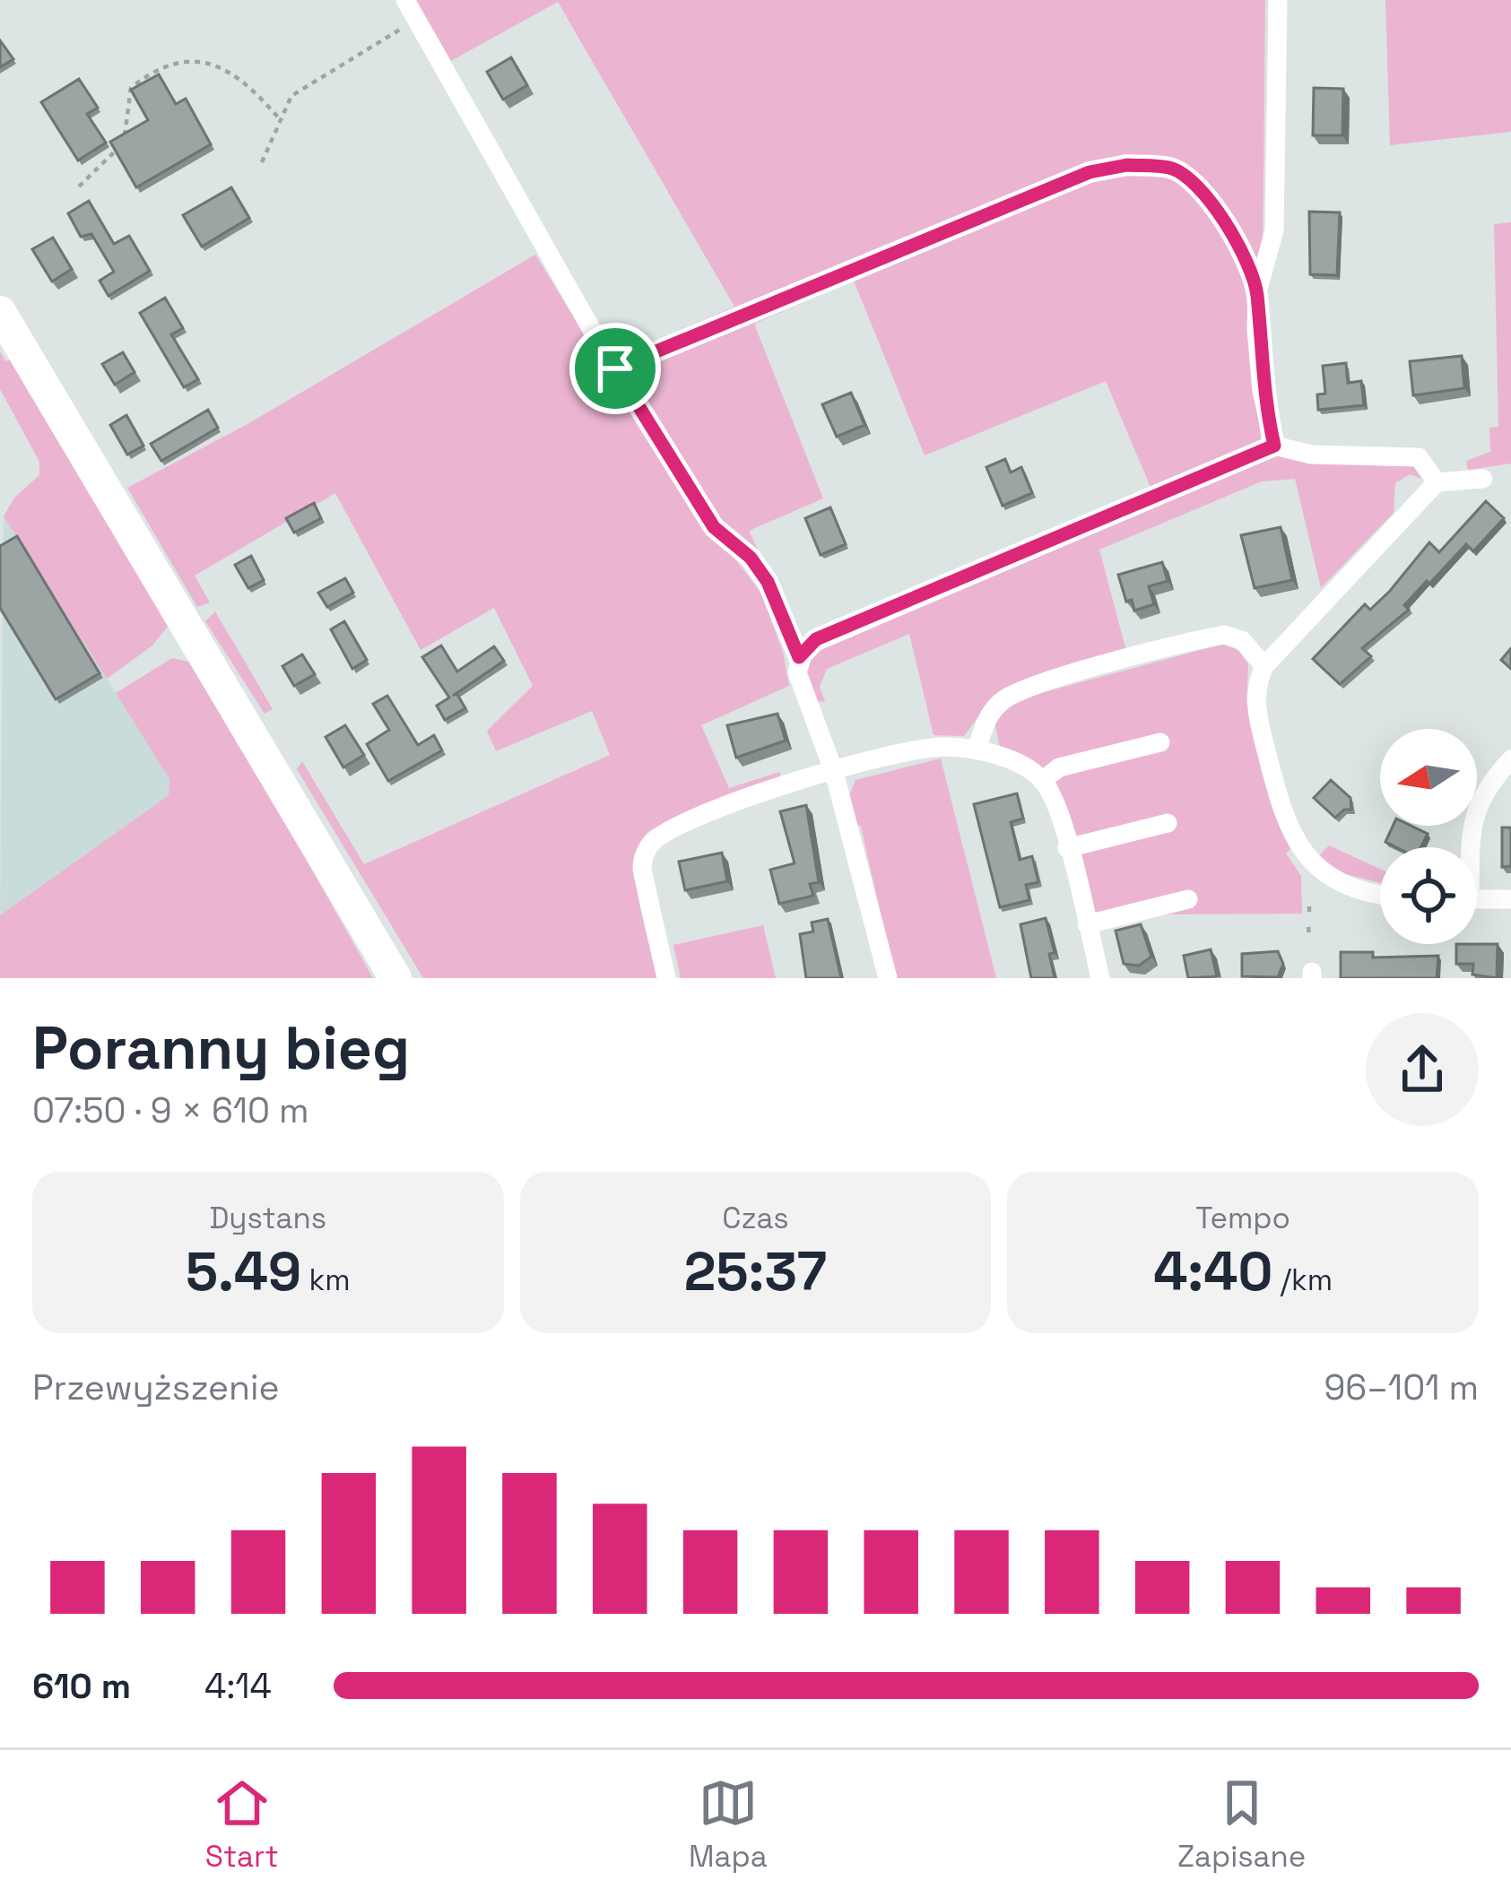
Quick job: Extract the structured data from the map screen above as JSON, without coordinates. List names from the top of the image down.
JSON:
{
  "north": "left",
  "page": {
    "heading": ["Poranny bieg", "07:50 · 9 × 610 m"],
    "stats": [
      ["Dystans", "5.49 km"],
      ["Czas", "25:37"],
      ["Tempo", "4:40 /km"]
    ],
    "chart": ["Przewyższenie", "96–101 m"],
    "list": [
      {
        "name": "610 m",
        "note": "4:14"
      }
    ],
    "tabs": ["Start", "Mapa", "Zapisane"]
  }
}
